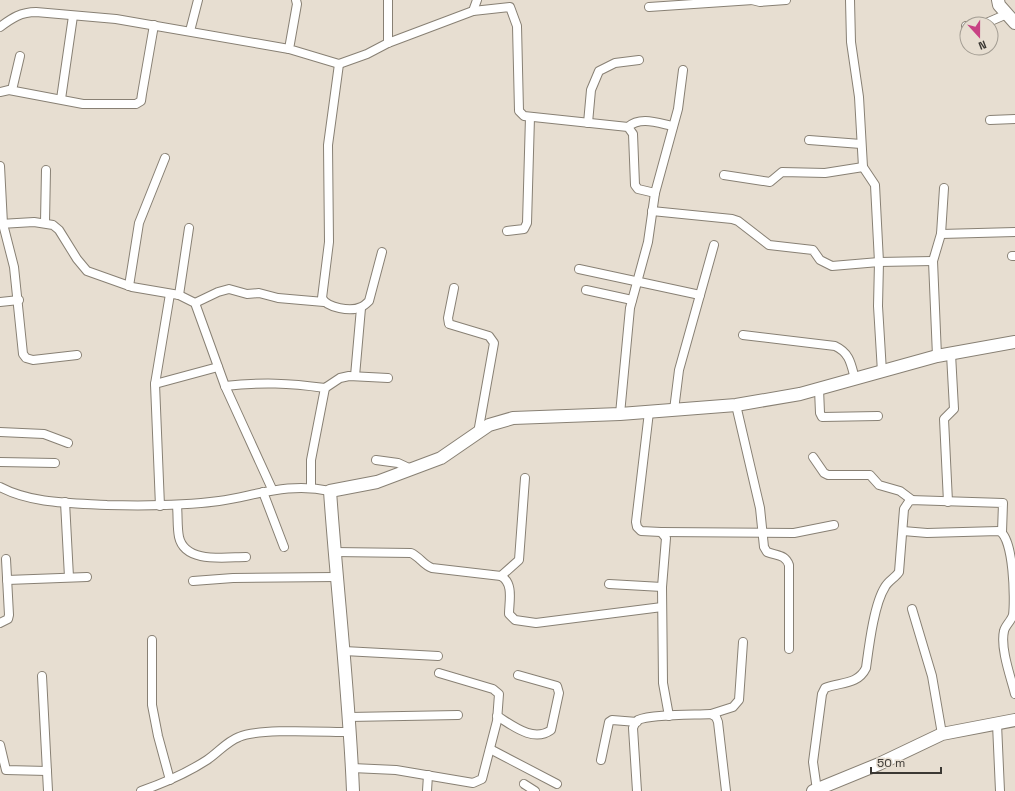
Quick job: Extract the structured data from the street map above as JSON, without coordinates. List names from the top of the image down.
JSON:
{
  "scale_bar": "50 m",
  "north": "bottom"
}
